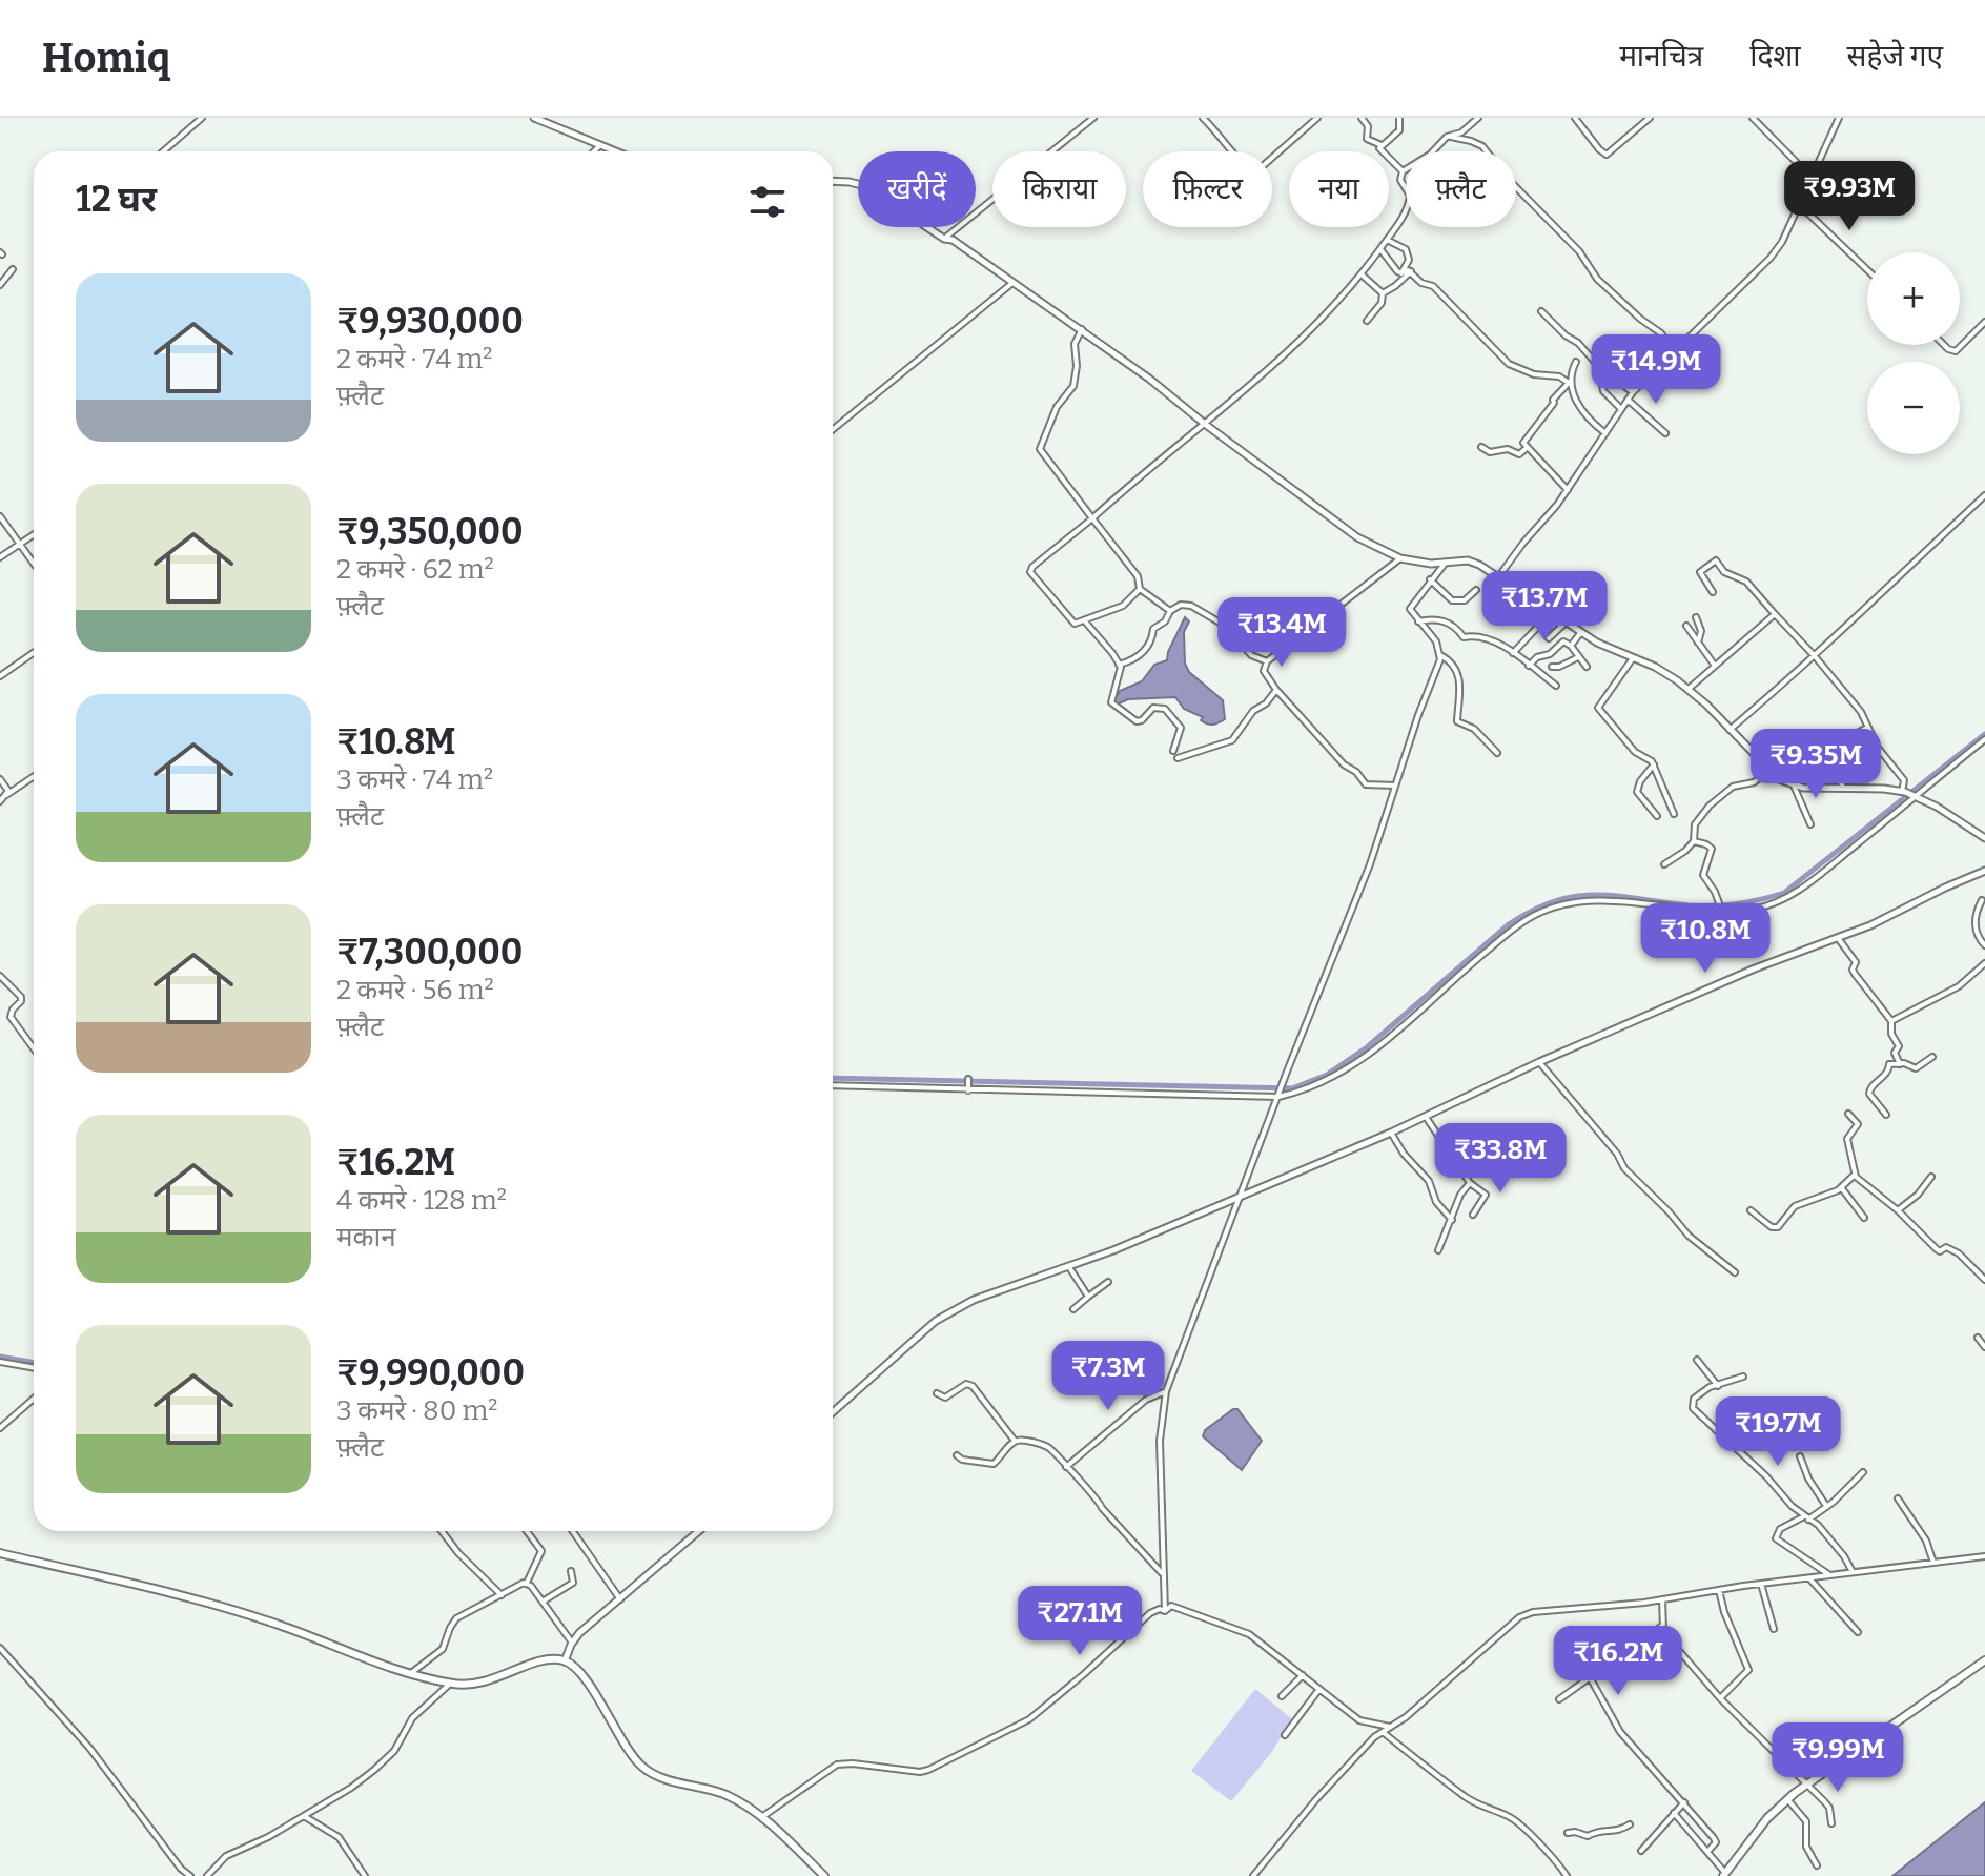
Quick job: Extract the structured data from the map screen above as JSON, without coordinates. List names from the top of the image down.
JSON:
{
  "page": {
    "header": "Homiq",
    "nav": ["मानचित्र", "दिशा", "सहेजे गए"],
    "chip": [
      "खरीदें",
      "किराया",
      "फ़िल्टर",
      "नया",
      "फ़्लैट"
    ],
    "heading": "12 घर",
    "price": [
      "₹9.93M",
      "₹14.9M",
      "₹13.7M",
      "₹13.4M",
      "₹9.35M",
      "₹10.8M",
      "₹33.8M",
      "₹7.3M",
      "₹19.7M",
      "₹27.1M",
      "₹16.2M",
      "₹9.99M"
    ],
    "map_buttons": ["+", "−"],
    "list": [
      {
        "name": "₹9,930,000",
        "note": "2 कमरे · 74 m² · फ़्लैट"
      },
      {
        "name": "₹9,350,000",
        "note": "2 कमरे · 62 m² · फ़्लैट"
      },
      {
        "name": "₹10.8M",
        "note": "3 कमरे · 74 m² · फ़्लैट"
      },
      {
        "name": "₹7,300,000",
        "note": "2 कमरे · 56 m² · फ़्लैट"
      },
      {
        "name": "₹16.2M",
        "note": "4 कमरे · 128 m² · मकान"
      },
      {
        "name": "₹9,990,000",
        "note": "3 कमरे · 80 m² · फ़्लैट"
      }
    ]
  }
}
